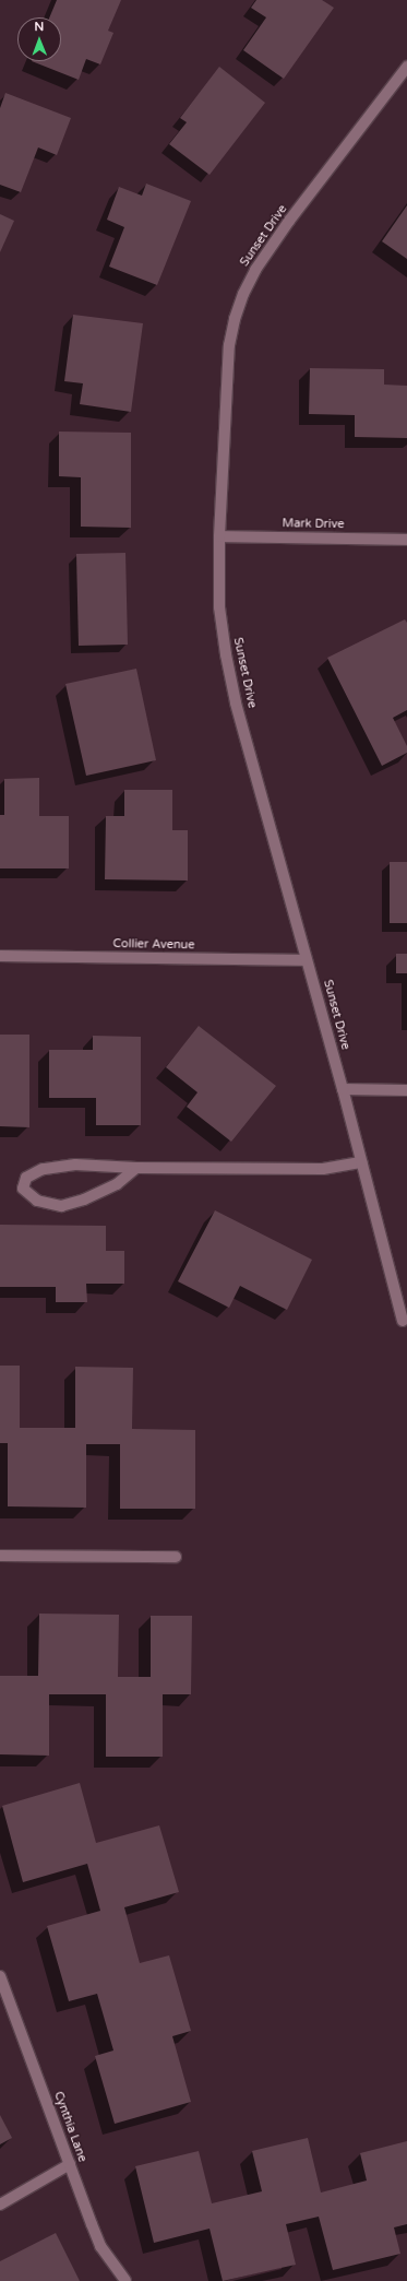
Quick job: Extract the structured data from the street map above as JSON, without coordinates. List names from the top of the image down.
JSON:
{
  "streets": {
    "street": [
      "Sunset Drive",
      "Mark Drive",
      "Collier Avenue",
      "Cynthia Lane"
    ]
  },
  "crossings": [
    ["Sunset Drive", "Mark Drive"],
    ["Sunset Drive", "Collier Avenue"]
  ],
  "north": "top"
}
